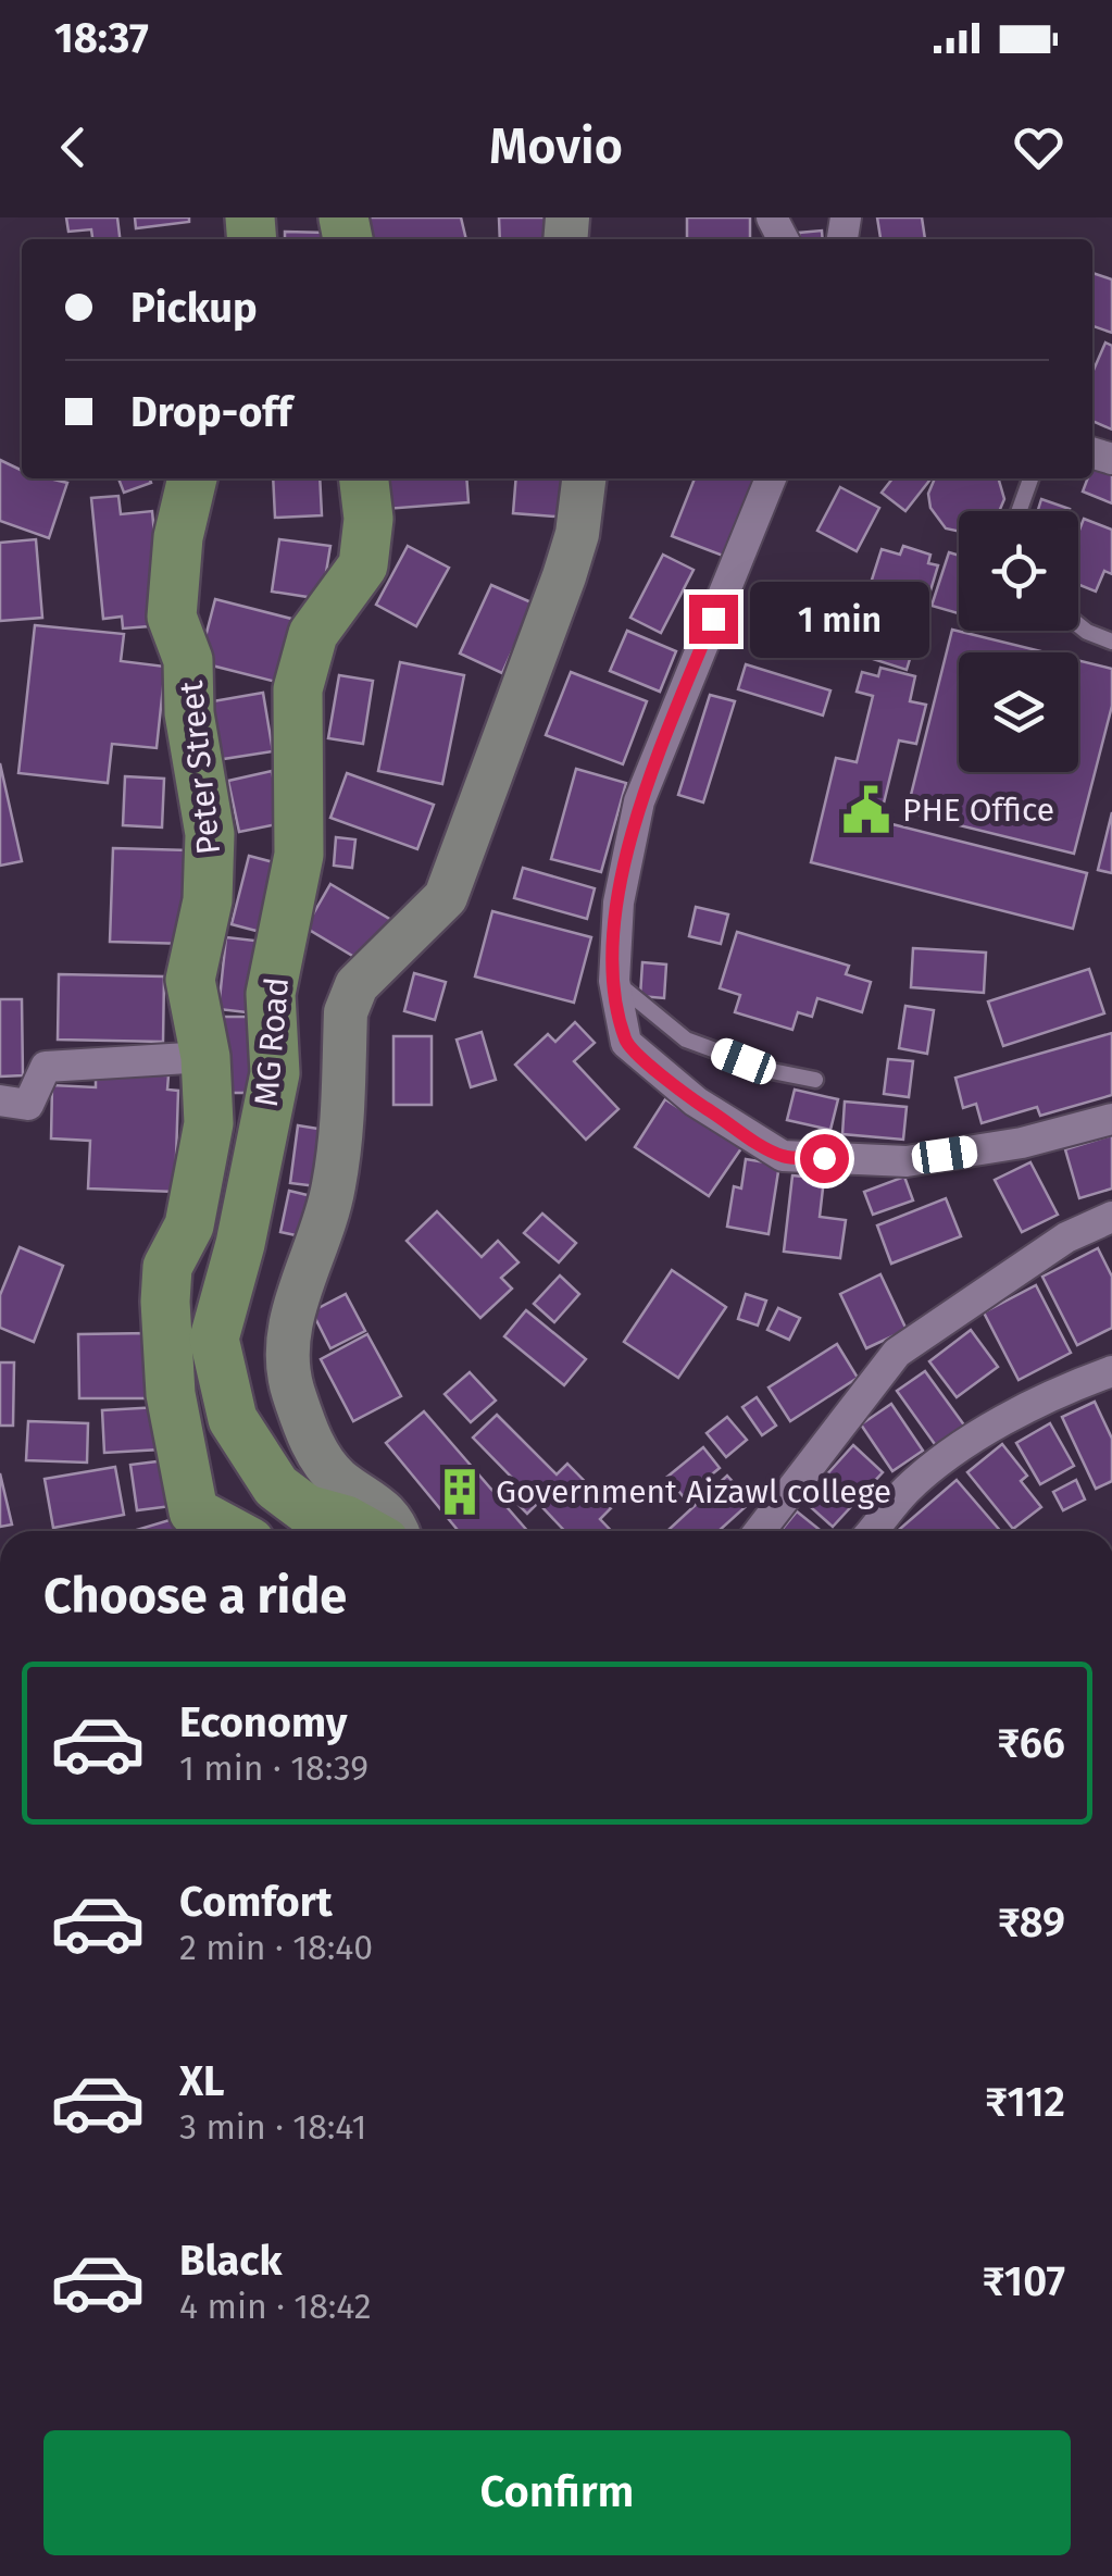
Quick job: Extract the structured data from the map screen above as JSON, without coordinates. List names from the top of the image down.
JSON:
{
  "streets": {
    "main road": ["Peter Street", "MG Road"]
  },
  "places": {
    "public building": ["PHE Office"],
    "building": ["Government Aizawl college"]
  },
  "page": {
    "status": "18:37",
    "header": "Movio",
    "banner": ["Pickup", "Drop-off"],
    "bubble": "1 min",
    "heading": "Choose a ride",
    "list": [
      {
        "name": "Economy",
        "note": "1 min · 18:39",
        "value": "₹66"
      },
      {
        "name": "Comfort",
        "note": "2 min · 18:40",
        "value": "₹89"
      },
      {
        "name": "XL",
        "note": "3 min · 18:41",
        "value": "₹112"
      },
      {
        "name": "Black",
        "note": "4 min · 18:42",
        "value": "₹107"
      }
    ],
    "buttons": "Confirm"
  }
}
